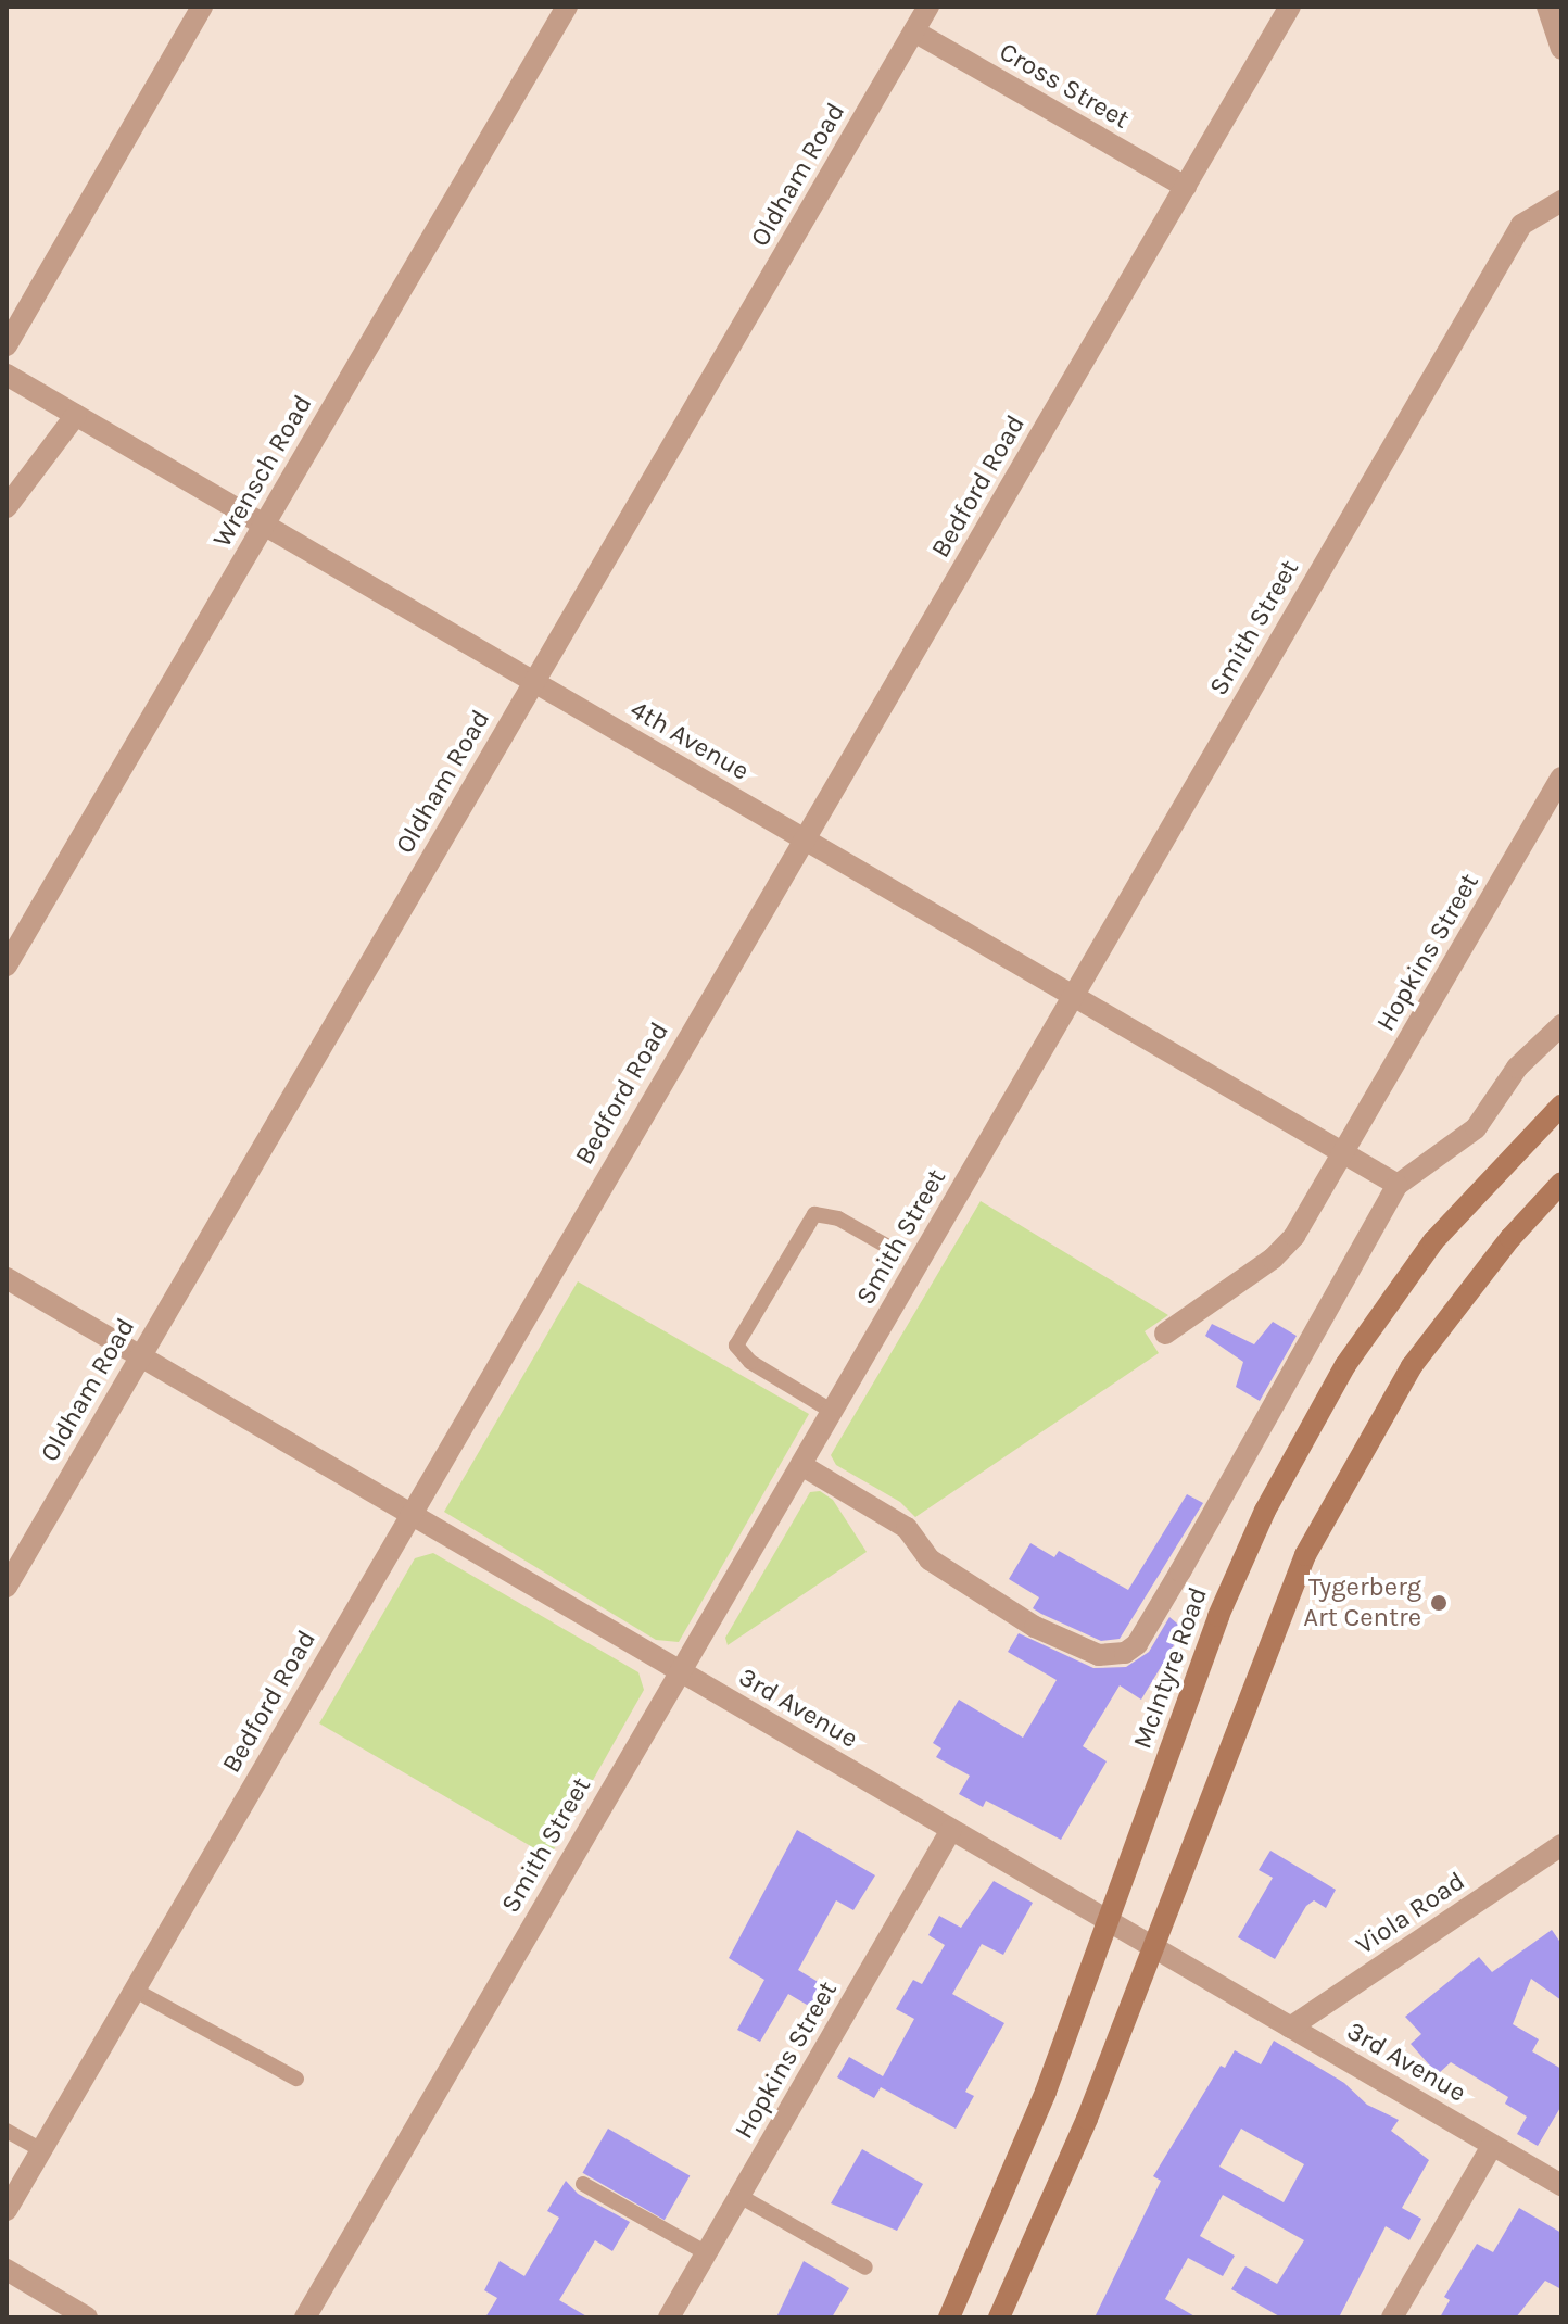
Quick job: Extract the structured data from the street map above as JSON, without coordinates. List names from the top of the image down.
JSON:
{
  "streets": {
    "main road": ["McIntyre Road"],
    "street": [
      "Cross Street",
      "Oldham Road",
      "Wrensch Road",
      "Bedford Road",
      "Smith Street",
      "4th Avenue",
      "Hopkins Street",
      "3rd Avenue",
      "Viola Road"
    ]
  },
  "crossings": [
    ["Cross Street", "Oldham Road"],
    ["Cross Street", "Bedford Road"],
    ["Oldham Road", "4th Avenue"],
    ["Oldham Road", "3rd Avenue"],
    ["Wrensch Road", "4th Avenue"],
    ["Bedford Road", "4th Avenue"],
    ["Bedford Road", "3rd Avenue"],
    ["Smith Street", "4th Avenue"],
    ["Smith Street", "3rd Avenue"],
    ["4th Avenue", "Hopkins Street"],
    ["Hopkins Street", "3rd Avenue"],
    ["McIntyre Road", "3rd Avenue"],
    ["3rd Avenue", "Viola Road"]
  ],
  "places": ["Tygerberg Art Centre"]
}
